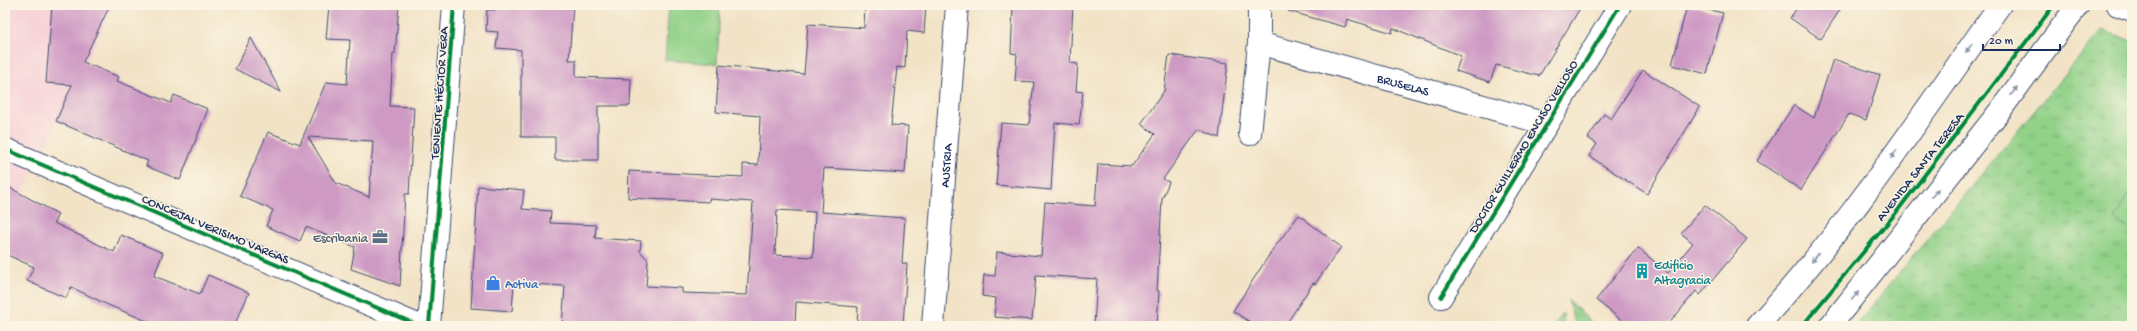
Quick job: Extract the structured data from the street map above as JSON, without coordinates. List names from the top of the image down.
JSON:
{
  "streets": {
    "street": [
      "BRUSELAS",
      "TENIENTE HÉCTOR VERA",
      "DOCTOR GUILLERMO ENCISO VELLOSO",
      "AUSTRIA",
      "AVENIDA SANTA TERESA",
      "CONCEJAL VERISIMO VARGAS"
    ]
  },
  "crossings": [
    ["BRUSELAS", "DOCTOR GUILLERMO ENCISO VELLOSO"]
  ],
  "places": {
    "office": ["Escribania"],
    "building": ["Edificio Altagracia"],
    "shop": ["Activa"]
  },
  "scale_bar": "20 m"
}
